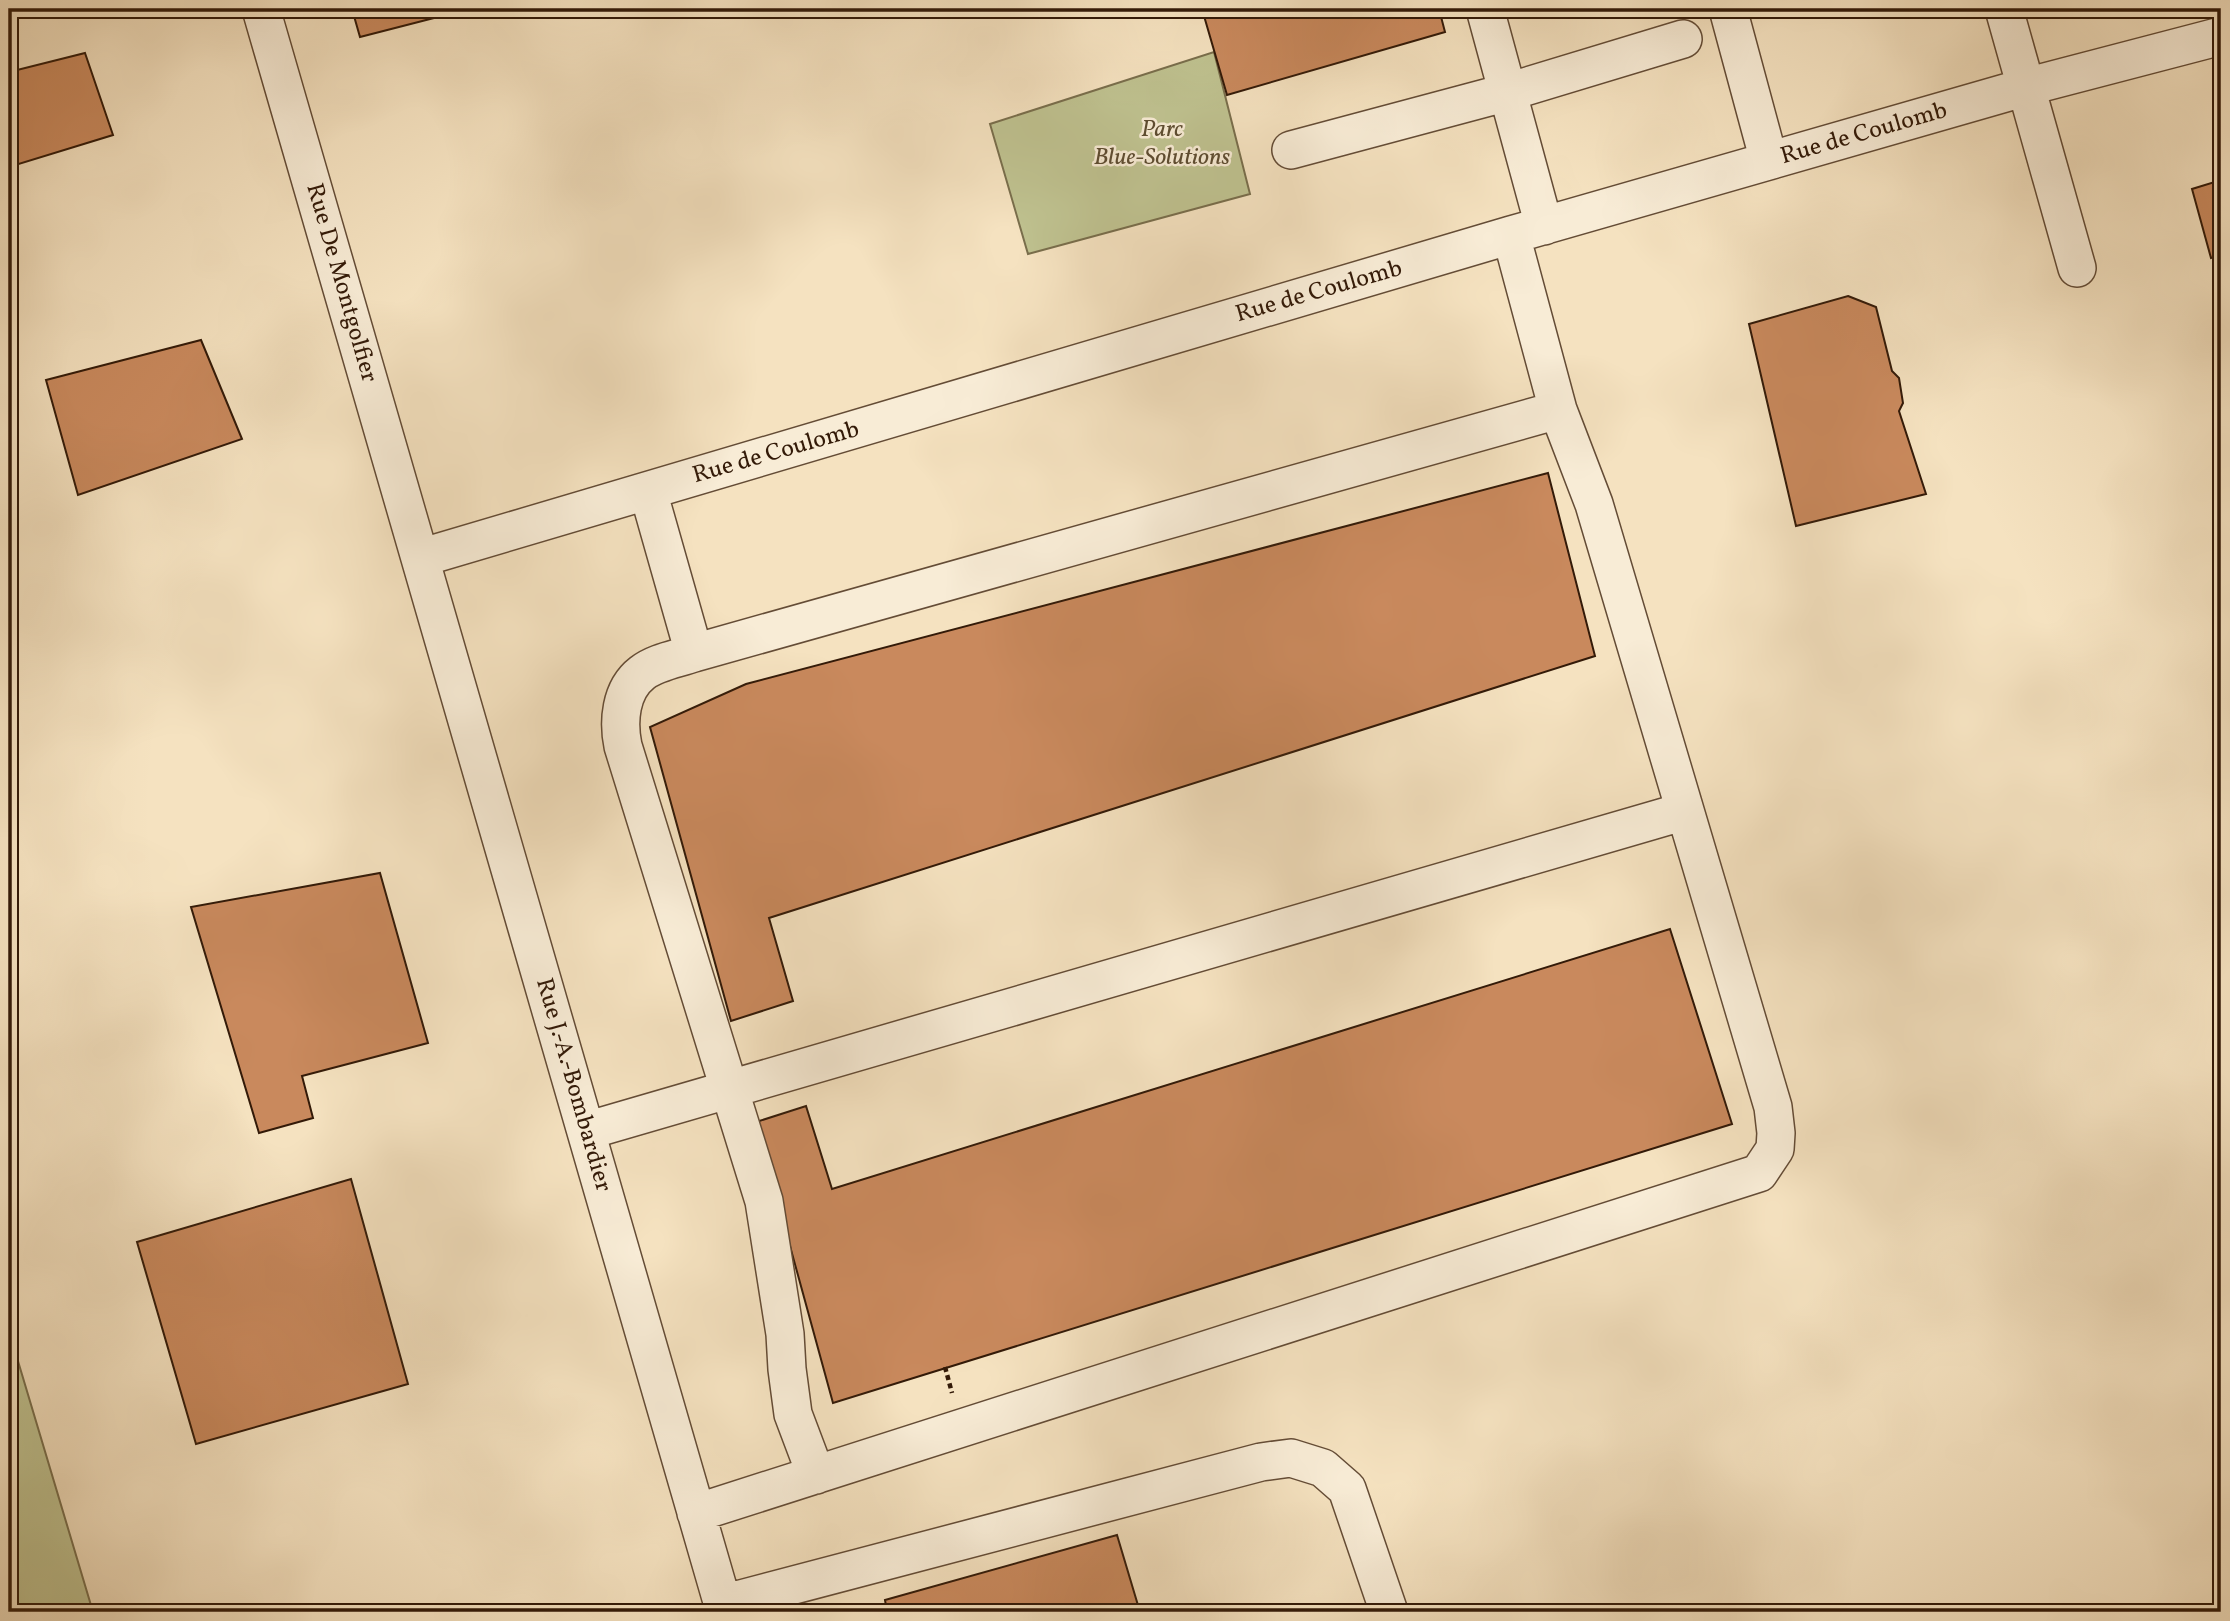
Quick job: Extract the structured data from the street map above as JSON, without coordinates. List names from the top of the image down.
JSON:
{
  "streets": {
    "street": ["Rue de Coulomb", "Rue De Montgolfier", "Rue J.-A.-Bombardier"]
  },
  "crossings": [
    ["Rue de Coulomb", "Rue De Montgolfier"],
    ["Rue de Coulomb", "Rue J.-A.-Bombardier"],
    ["Rue De Montgolfier", "Rue J.-A.-Bombardier"]
  ],
  "parks": ["Parc Blue-Solutions"]
}
